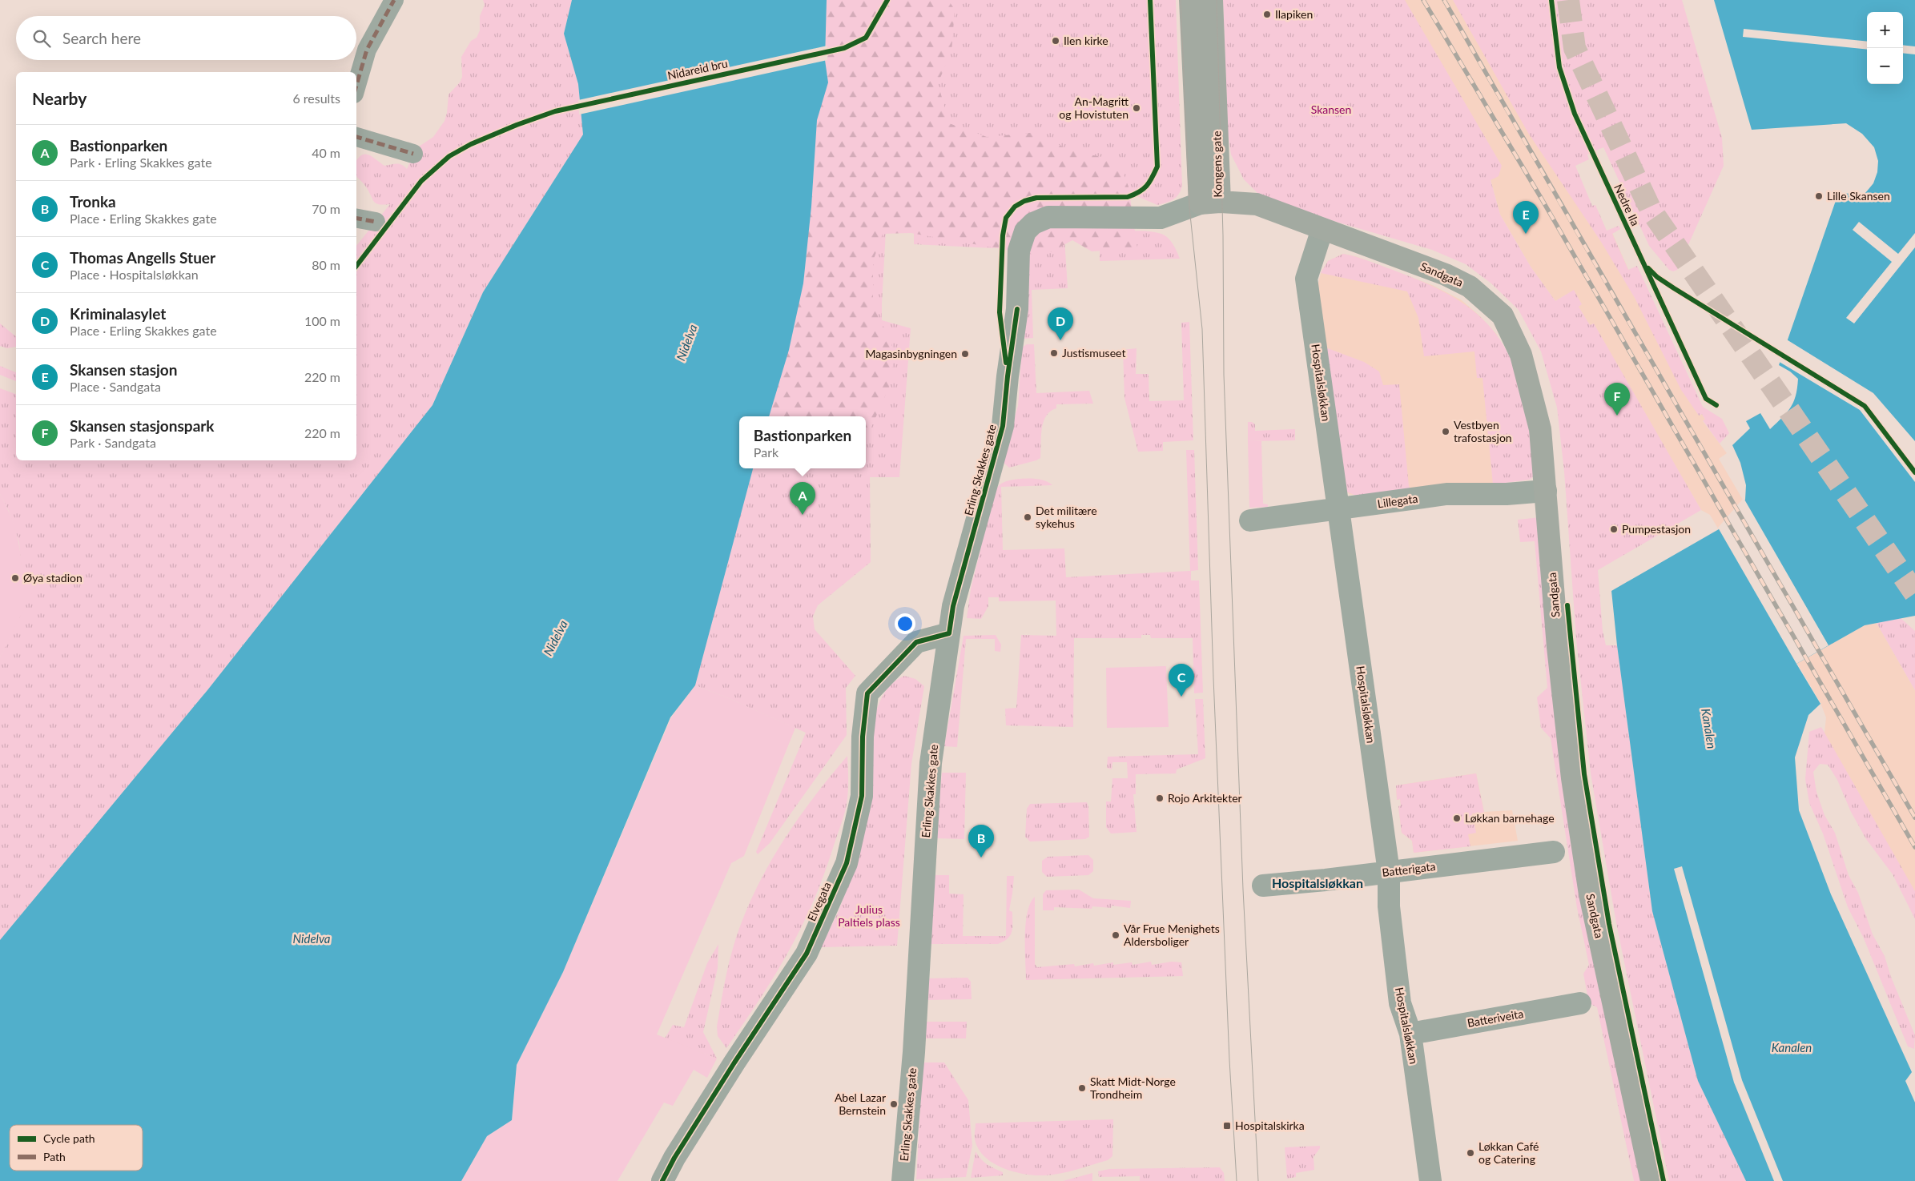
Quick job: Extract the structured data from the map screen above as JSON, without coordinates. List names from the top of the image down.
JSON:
{
  "streets": {
    "main road": ["Kongens gate", "Sandgata"],
    "street": [
      "Hospitalsløkkan",
      "Erling Skakkes gate",
      "Lillegata",
      "Batterigata",
      "Elvegata",
      "Batteriveita"
    ],
    "cycle path": ["Nidareid bru", "Nedre Ila"]
  },
  "crossings": [
    ["Kongens gate", "Sandgata"],
    ["Kongens gate", "Erling Skakkes gate"],
    ["Sandgata", "Hospitalsløkkan"],
    ["Sandgata", "Erling Skakkes gate"],
    ["Sandgata", "Lillegata"],
    ["Hospitalsløkkan", "Lillegata"],
    ["Hospitalsløkkan", "Batterigata"],
    ["Hospitalsløkkan", "Batteriveita"],
    ["Erling Skakkes gate", "Elvegata"]
  ],
  "districts": ["Hospitalsløkkan"],
  "water": ["Nidelva", "Kanalen"],
  "parks": ["Skansen", "Julius Paltiels plass"],
  "places": {
    "other": [
      "Ilapiken",
      "Ilen kirke",
      "An-Magritt og Hovistuten",
      "Lille Skansen",
      "Justismuseet",
      "Magasinbygningen",
      "Vestbyen trafostasjon",
      "Det militære sykehus",
      "Pumpestasjon",
      "Øya stadion",
      "Rojo Arkitekter",
      "Løkkan barnehage",
      "Vår Frue Menighets Aldersboliger",
      "Skatt Midt-Norge Trondheim",
      "Abel Lazar Bernstein",
      "Løkkan Café og Catering"
    ],
    "transit": ["Hospitalskirka"]
  },
  "legend": ["Cycle path", "Path"],
  "page": {
    "map_buttons": ["+", "−"],
    "search": "Search here",
    "heading": ["Nearby", "6 results"],
    "list": [
      {
        "mark": "A",
        "name": "Bastionparken",
        "note": "Park · Erling Skakkes gate",
        "value": "40 m"
      },
      {
        "mark": "B",
        "name": "Tronka",
        "note": "Place · Erling Skakkes gate",
        "value": "70 m"
      },
      {
        "mark": "C",
        "name": "Thomas Angells Stuer",
        "note": "Place · Hospitalsløkkan",
        "value": "80 m"
      },
      {
        "mark": "D",
        "name": "Kriminalasylet",
        "note": "Place · Erling Skakkes gate",
        "value": "100 m"
      },
      {
        "mark": "E",
        "name": "Skansen stasjon",
        "note": "Place · Sandgata",
        "value": "220 m"
      },
      {
        "mark": "F",
        "name": "Skansen stasjonspark",
        "note": "Park · Sandgata",
        "value": "220 m"
      }
    ],
    "pins": [
      "E",
      "D",
      "F",
      "A",
      "C",
      "B"
    ],
    "popup": ["Bastionparken", "Park"]
  }
}
